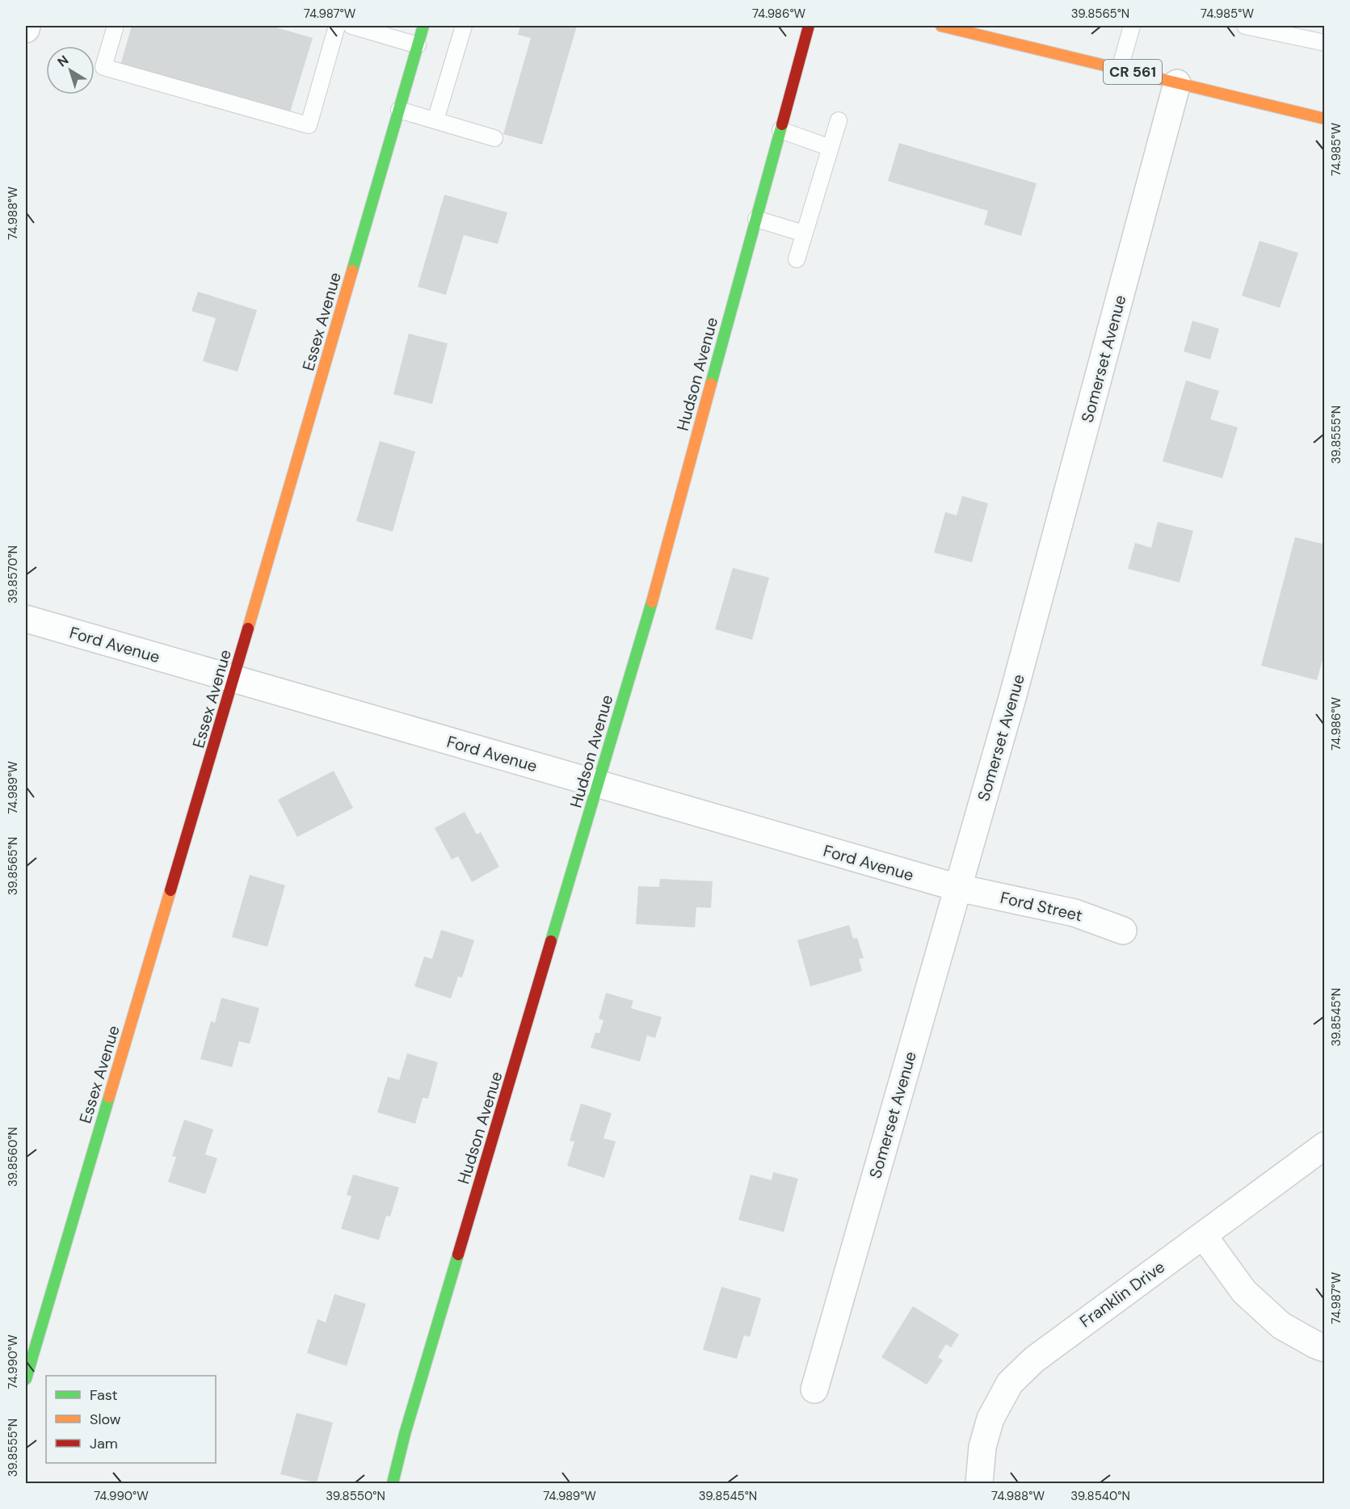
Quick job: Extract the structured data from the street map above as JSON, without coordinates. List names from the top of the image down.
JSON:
{
  "streets": {
    "street": [
      "CR 561",
      "Essex Avenue",
      "Somerset Avenue",
      "Hudson Avenue",
      "Ford Avenue",
      "Ford Street",
      "Franklin Drive"
    ]
  },
  "crossings": [
    ["CR 561", "Somerset Avenue"],
    ["Essex Avenue", "Ford Avenue"],
    ["Somerset Avenue", "Ford Avenue"],
    ["Somerset Avenue", "Ford Street"],
    ["Hudson Avenue", "Ford Avenue"],
    ["Ford Avenue", "Ford Street"]
  ],
  "legend": ["Fast", "Slow", "Jam"],
  "north": "top left",
  "coordinates": [
    "74.987°W",
    "74.986°W",
    "39.8565°N",
    "74.985°W",
    "74.988°W",
    "39.8555°N",
    "39.8570°N",
    "74.989°W",
    "39.8545°N",
    "39.8560°N",
    "74.990°W",
    "39.8550°N",
    "39.8540°N"
  ]
}
